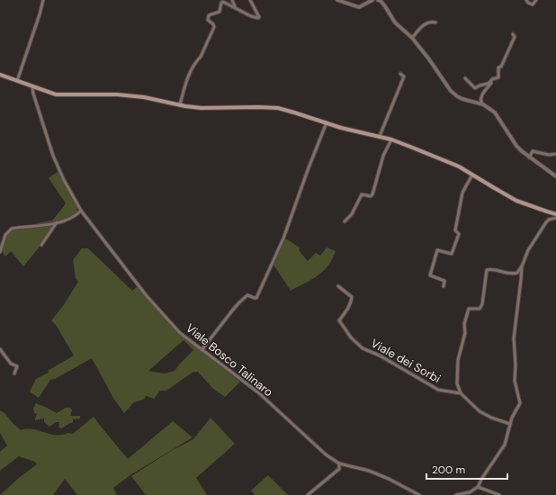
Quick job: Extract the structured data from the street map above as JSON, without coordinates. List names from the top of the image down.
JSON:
{
  "streets": {
    "street": ["Viale Bosco Talinaro", "Viale dei Sorbi"]
  },
  "scale_bar": "200 m"
}
